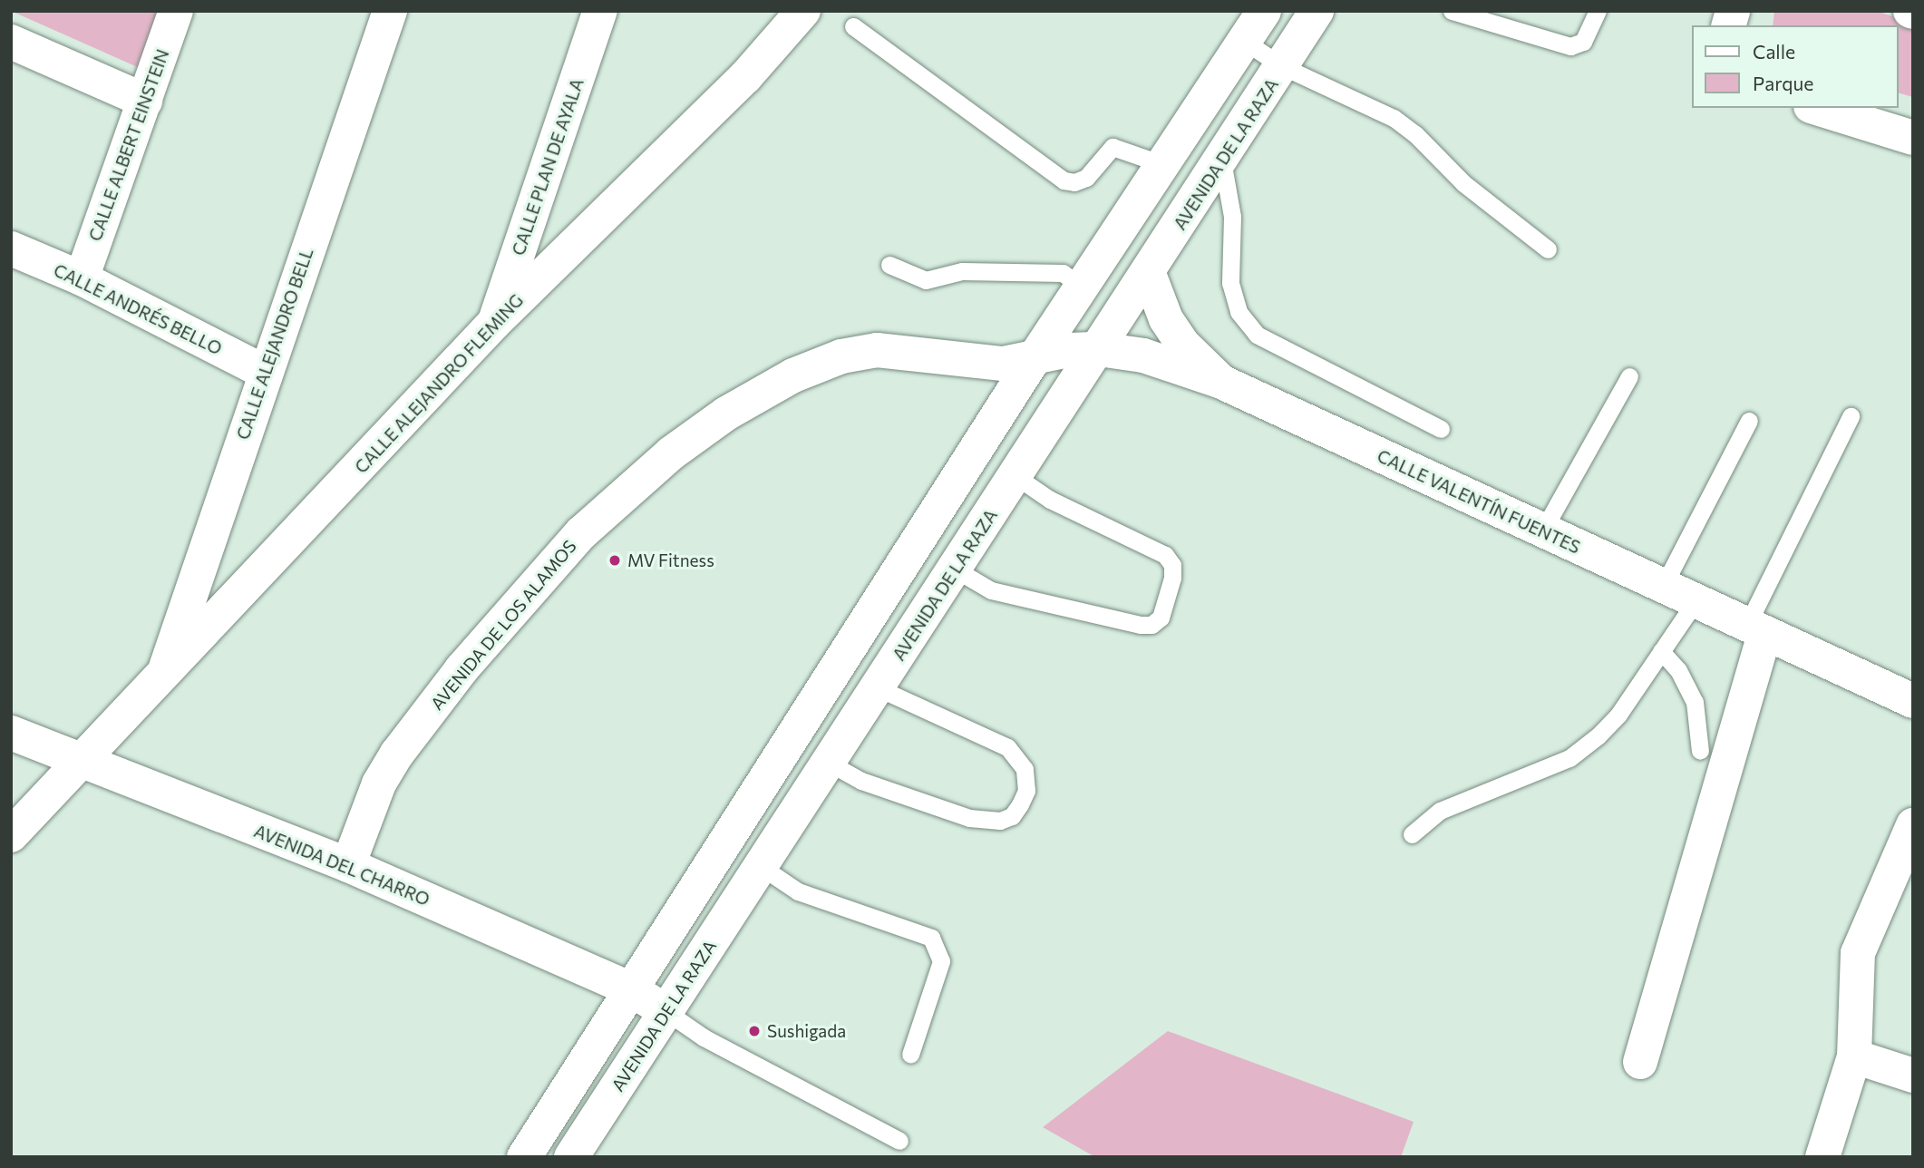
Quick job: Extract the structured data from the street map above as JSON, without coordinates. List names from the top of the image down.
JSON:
{
  "streets": {
    "street": [
      "CALLE ALBERT EINSTEIN",
      "AVENIDA DE LA RAZA",
      "CALLE PLAN DE AYALA",
      "CALLE ANDRÉS BELLO",
      "CALLE ALEJANDRO BELL",
      "CALLE ALEJANDRO FLEMING",
      "CALLE VALENTÍN FUENTES",
      "AVENIDA DE LOS ALAMOS",
      "AVENIDA DEL CHARRO"
    ]
  },
  "crossings": [
    ["CALLE ALBERT EINSTEIN", "CALLE ANDRÉS BELLO"],
    ["AVENIDA DE LA RAZA", "CALLE VALENTÍN FUENTES"],
    ["AVENIDA DE LA RAZA", "AVENIDA DEL CHARRO"],
    ["CALLE PLAN DE AYALA", "CALLE ALEJANDRO FLEMING"],
    ["CALLE ANDRÉS BELLO", "CALLE ALEJANDRO BELL"],
    ["CALLE ALEJANDRO BELL", "CALLE ALEJANDRO FLEMING"],
    ["CALLE ALEJANDRO FLEMING", "AVENIDA DEL CHARRO"],
    ["CALLE VALENTÍN FUENTES", "AVENIDA DE LOS ALAMOS"],
    ["AVENIDA DE LOS ALAMOS", "AVENIDA DEL CHARRO"]
  ],
  "places": ["MV Fitness", "Sushigada"],
  "legend": ["Calle", "Parque"]
}
